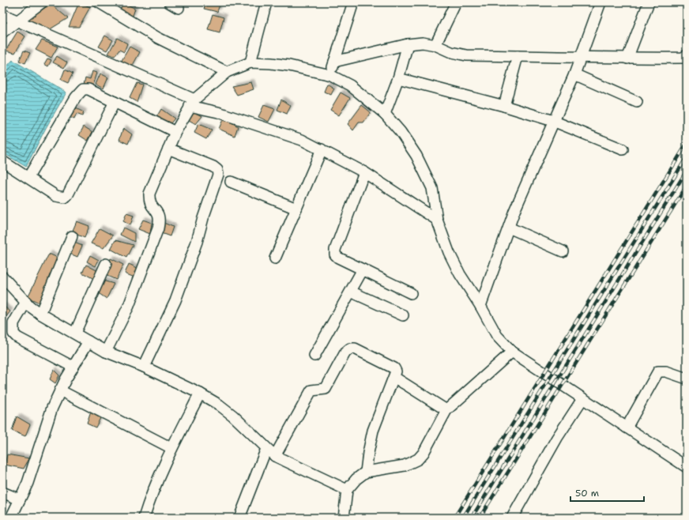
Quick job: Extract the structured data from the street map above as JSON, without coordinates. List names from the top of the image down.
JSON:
{
  "scale_bar": "50 m"
}
